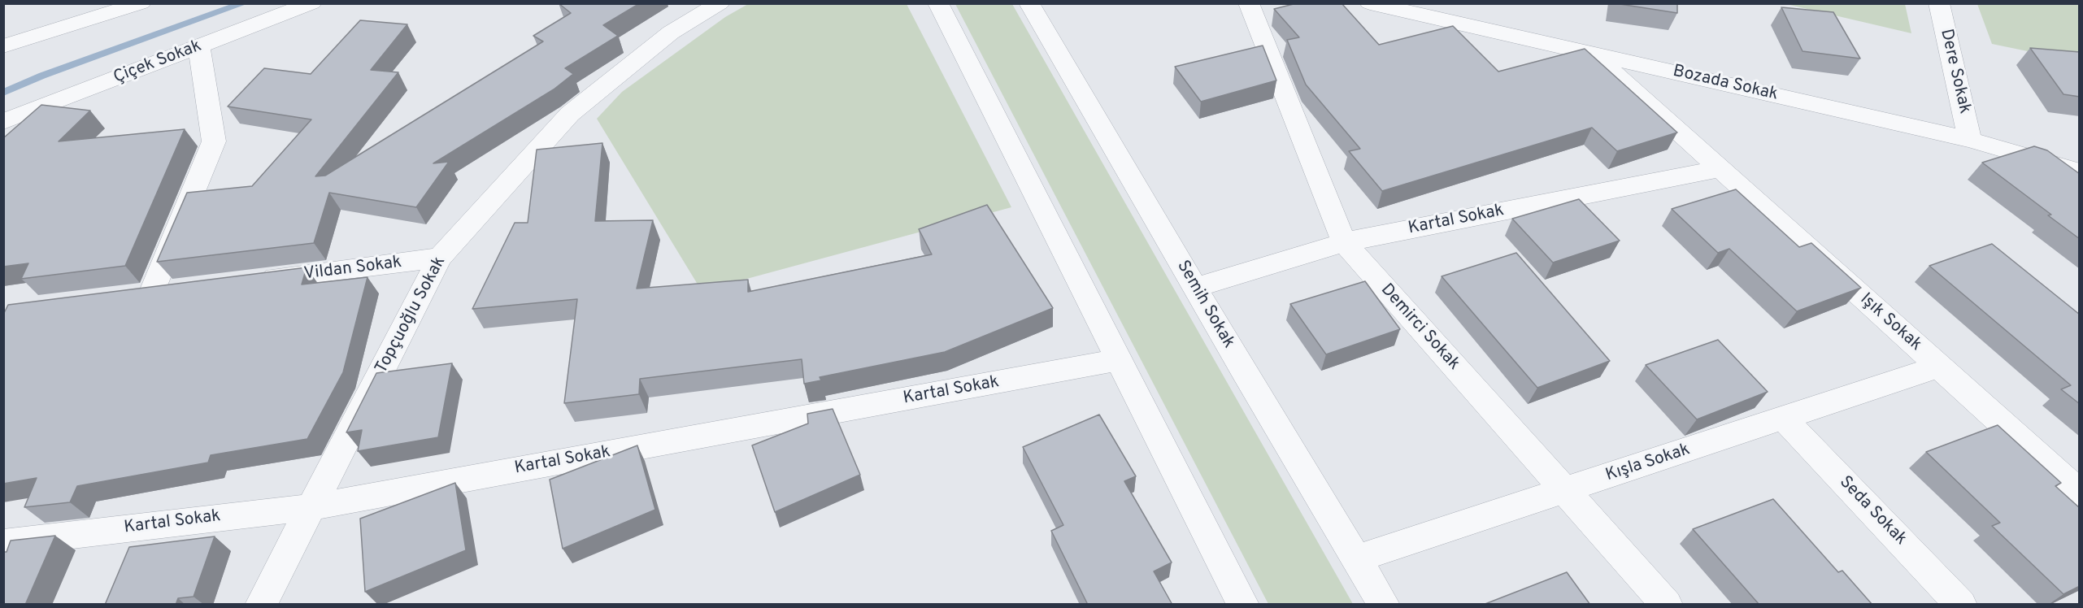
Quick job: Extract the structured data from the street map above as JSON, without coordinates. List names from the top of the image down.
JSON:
{
  "streets": {
    "street": [
      "Çiçek Sokak",
      "Dere Sokak",
      "Bozada Sokak",
      "Kartal Sokak",
      "Vildan Sokak",
      "Semih Sokak",
      "Topçuoğlu Sokak",
      "Işık Sokak",
      "Demirci Sokak",
      "Kışla Sokak",
      "Seda Sokak"
    ]
  },
  "crossings": [
    ["Dere Sokak", "Bozada Sokak"],
    ["Bozada Sokak", "Işık Sokak"],
    ["Kartal Sokak", "Semih Sokak"],
    ["Kartal Sokak", "Topçuoğlu Sokak"],
    ["Kartal Sokak", "Işık Sokak"],
    ["Kartal Sokak", "Demirci Sokak"],
    ["Vildan Sokak", "Topçuoğlu Sokak"],
    ["Semih Sokak", "Kışla Sokak"],
    ["Işık Sokak", "Kışla Sokak"],
    ["Demirci Sokak", "Kışla Sokak"],
    ["Kışla Sokak", "Seda Sokak"]
  ]
}
